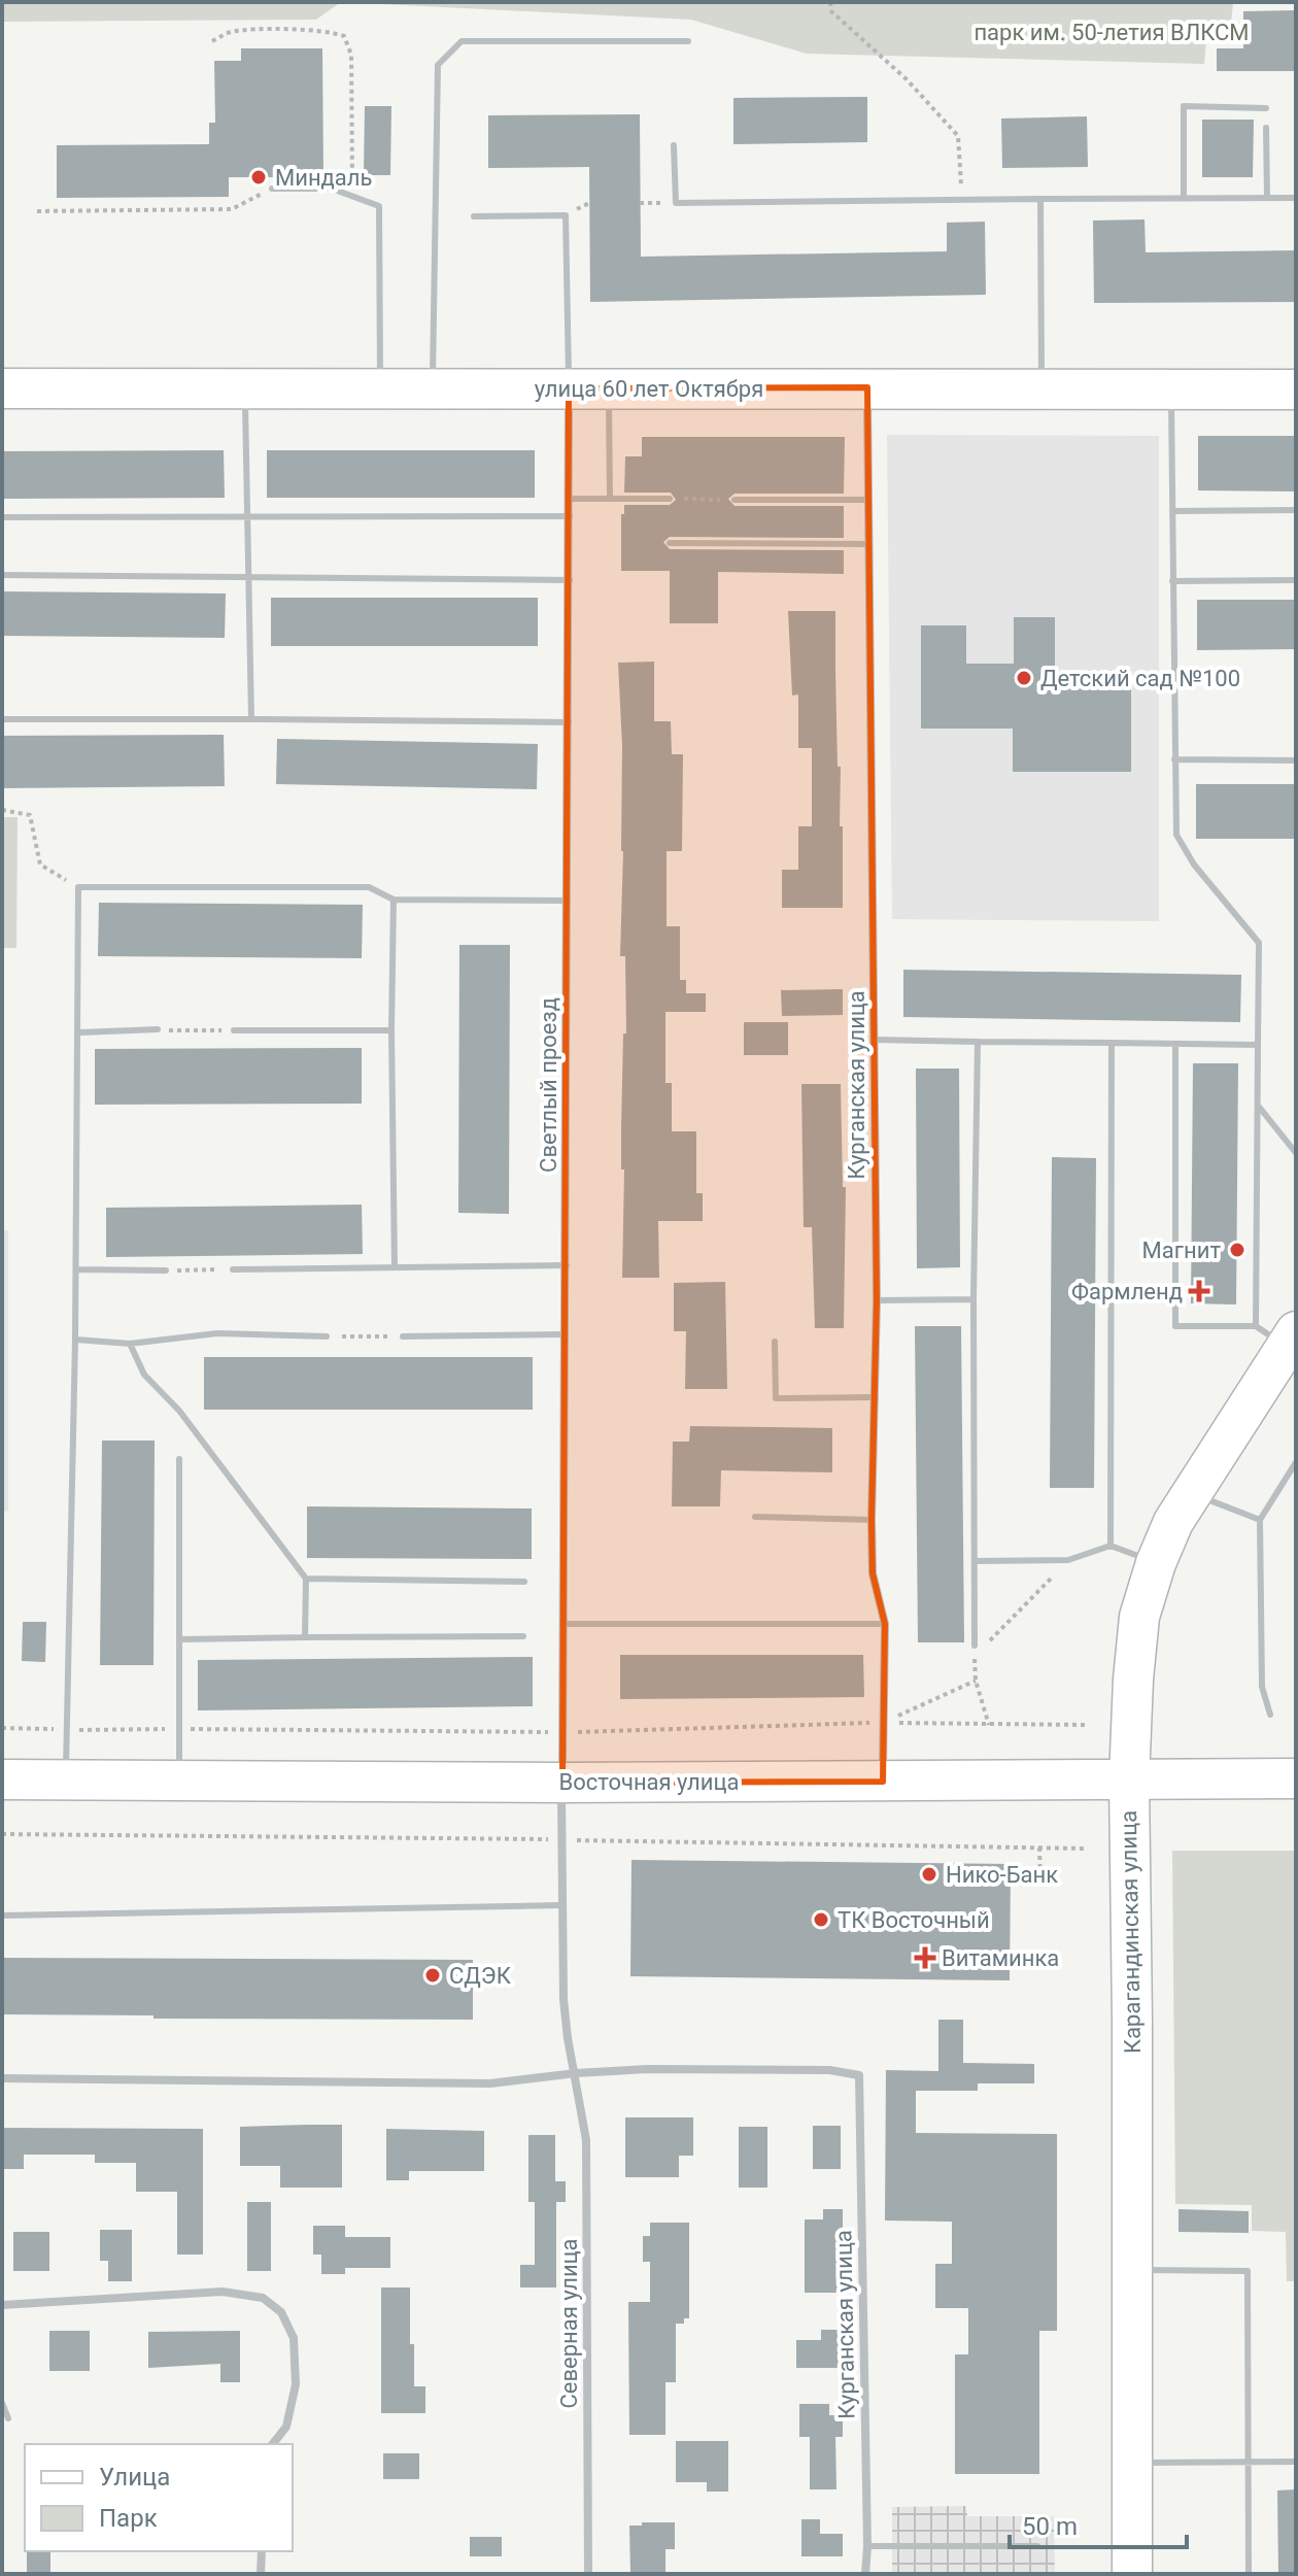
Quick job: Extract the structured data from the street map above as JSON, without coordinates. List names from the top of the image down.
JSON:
{
  "streets": {
    "main road": ["улица 60 лет Октября", "Восточная улица", "Карагандинская улица"],
    "street": ["Светлый проезд", "Курганская улица", "Северная улица"]
  },
  "crossings": [
    ["улица 60 лет Октября", "Светлый проезд"],
    ["улица 60 лет Октября", "Курганская улица"],
    ["Светлый проезд", "Восточная улица"],
    ["Светлый проезд", "Северная улица"],
    ["Курганская улица", "Восточная улица"],
    ["Курганская улица", "Северная улица"],
    ["Восточная улица", "Карагандинская улица"]
  ],
  "parks": ["парк им. 50-летия ВЛКСМ"],
  "places": {
    "other": [
      "Миндаль",
      "Детский сад №100",
      "Магнит",
      "Нико-Банк",
      "ТК Восточный",
      "СДЭК"
    ],
    "health": ["Фармленд", "Витаминка"]
  },
  "legend": ["Улица", "Парк"],
  "scale_bar": "50 m"
}
